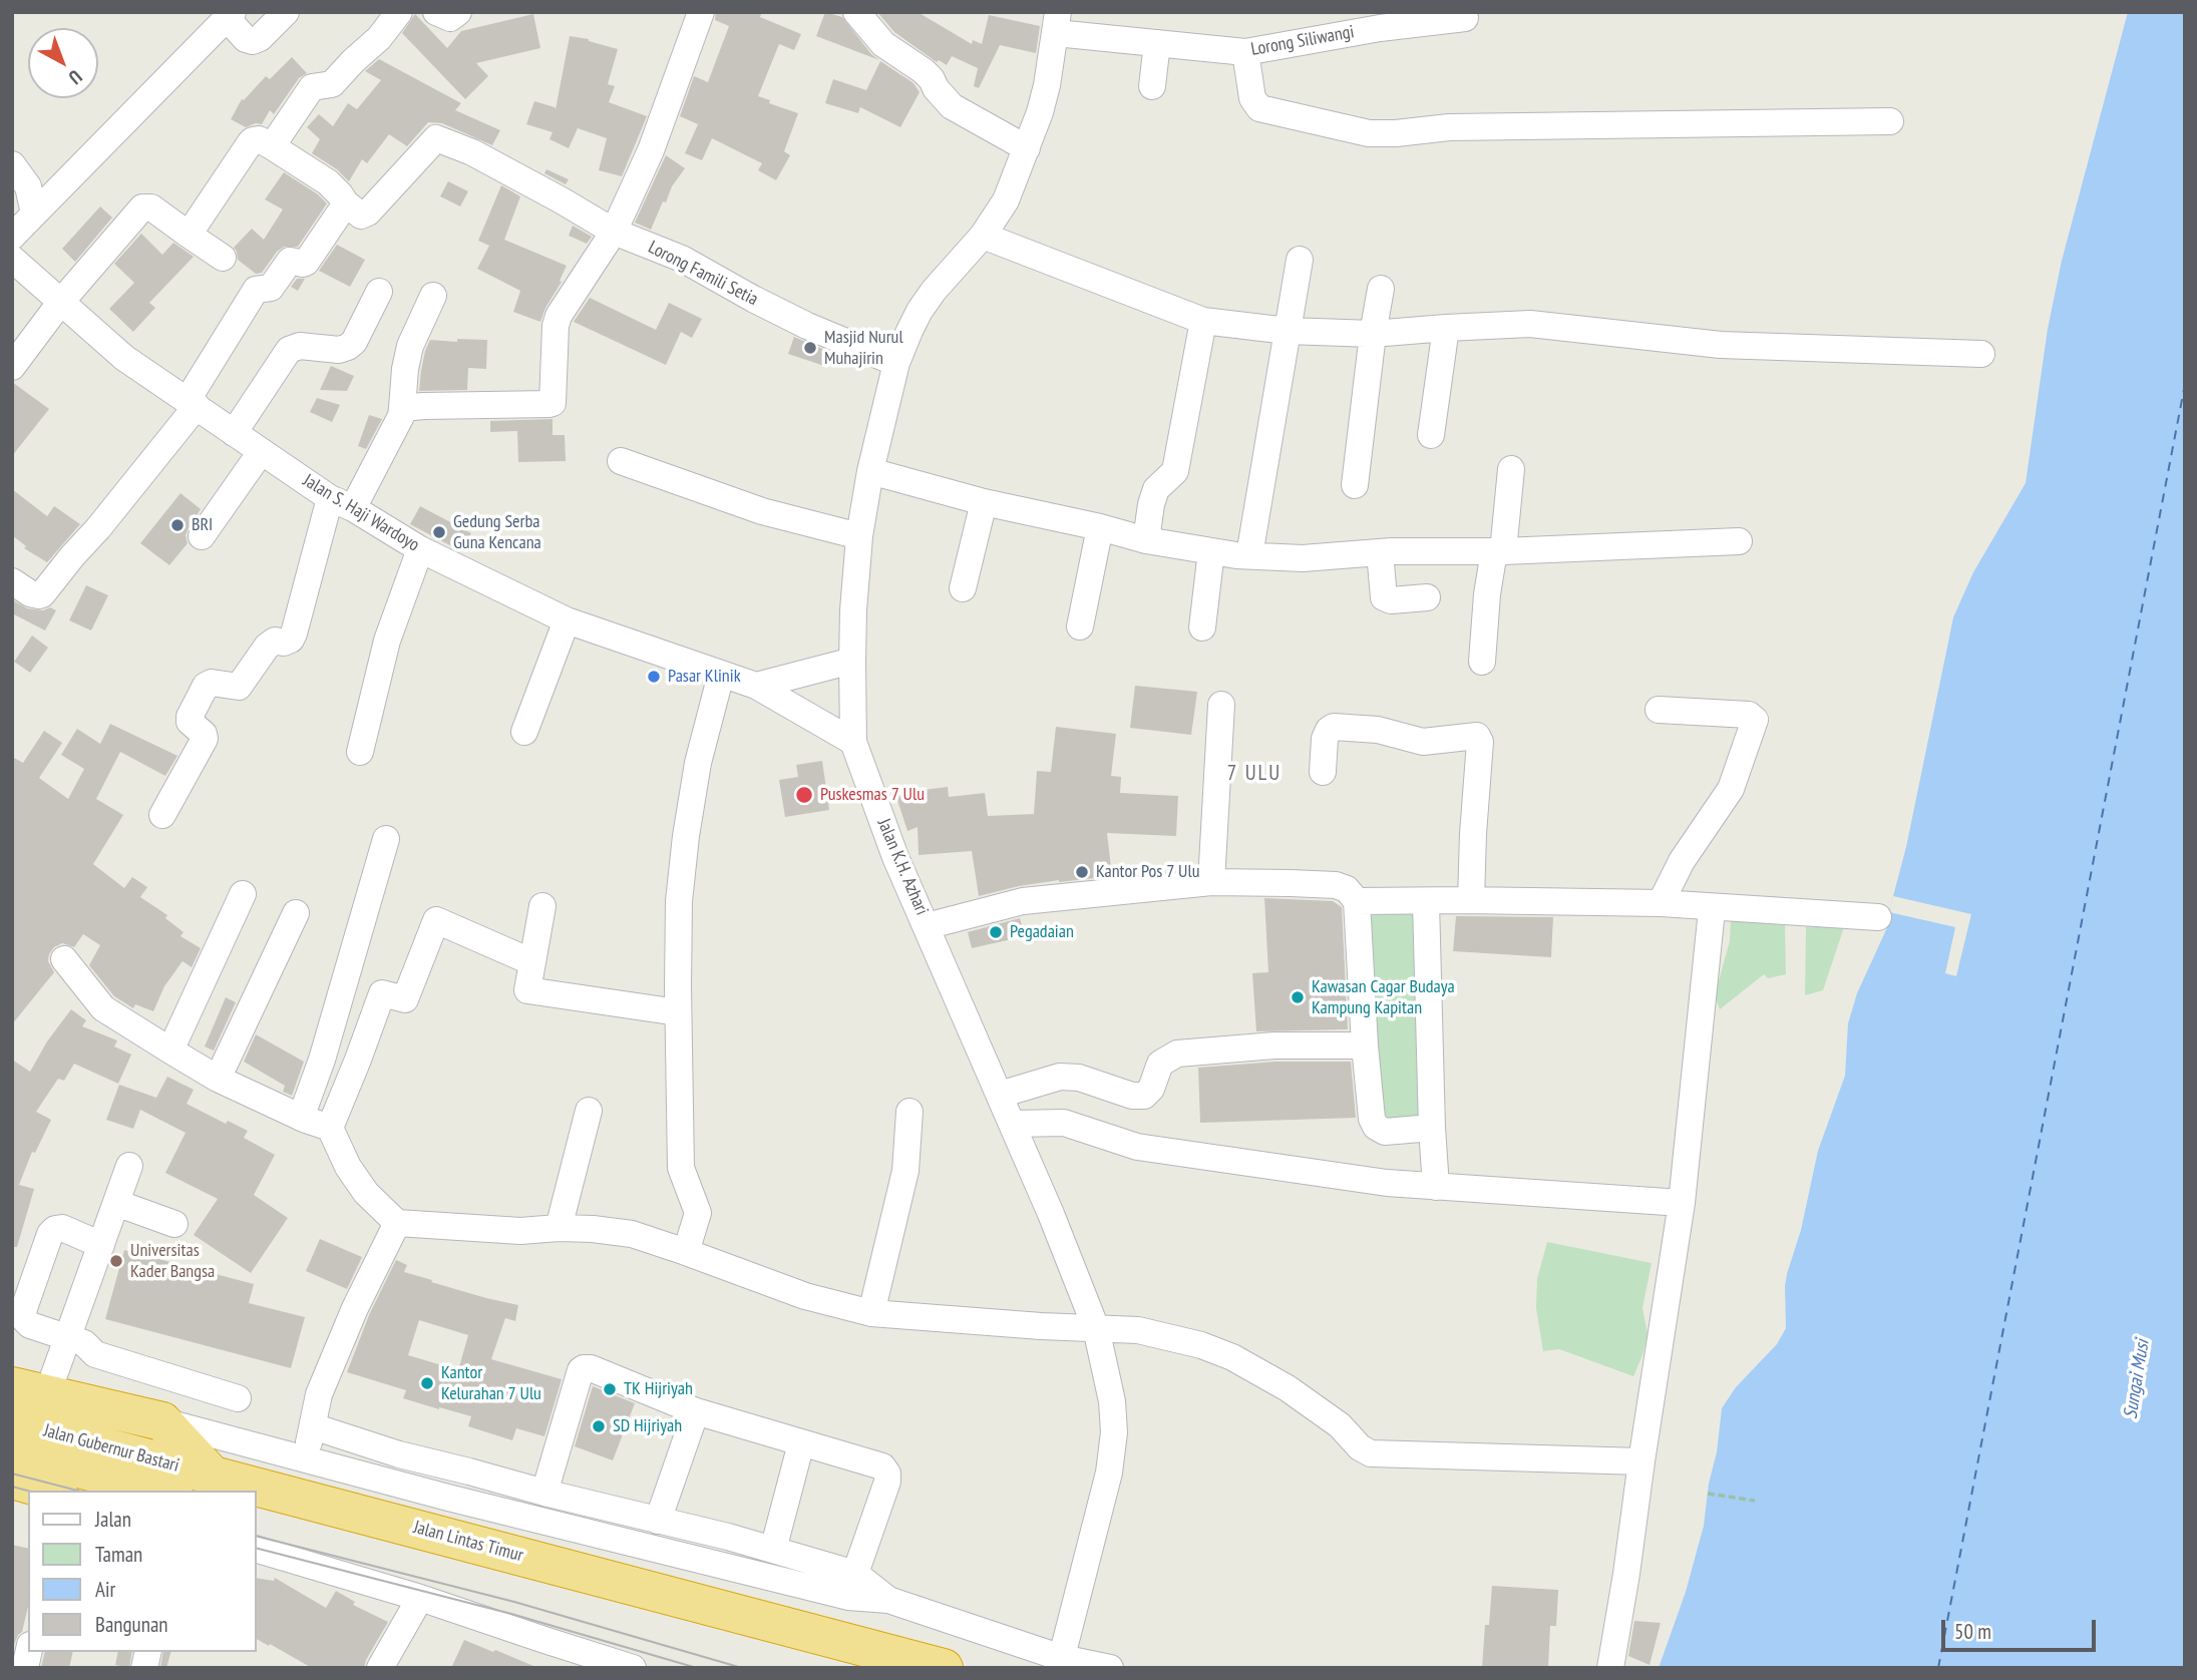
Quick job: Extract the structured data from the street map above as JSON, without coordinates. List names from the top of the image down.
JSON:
{
  "streets": {
    "highway": ["Jalan Gubernur Bastari", "Jalan Lintas Timur"],
    "street": [
      "Lorong Siliwangi",
      "Lorong Famili Setia",
      "Jalan S. Haji Wardoyo",
      "Jalan K.H. Azhari"
    ]
  },
  "crossings": [
    ["Lorong Famili Setia", "Jalan K.H. Azhari"],
    ["Jalan S. Haji Wardoyo", "Jalan K.H. Azhari"],
    ["Jalan Gubernur Bastari", "Jalan Lintas Timur"]
  ],
  "districts": ["7 ULU"],
  "water": ["Sungai Musi"],
  "places": [
    "Masjid Nurul Muhajirin",
    "BRI",
    "Gedung Serba Guna Kencana",
    "Pasar Klinik",
    "Puskesmas 7 Ulu",
    "Kantor Pos 7 Ulu",
    "Pegadaian",
    "Kawasan Cagar Budaya Kampung Kapitan",
    "Universitas Kader Bangsa",
    "Kantor Kelurahan 7 Ulu",
    "TK Hijriyah",
    "SD Hijriyah"
  ],
  "legend": [
    "Jalan",
    "Taman",
    "Air",
    "Bangunan"
  ],
  "scale_bar": "50 m",
  "north": "bottom right"
}
